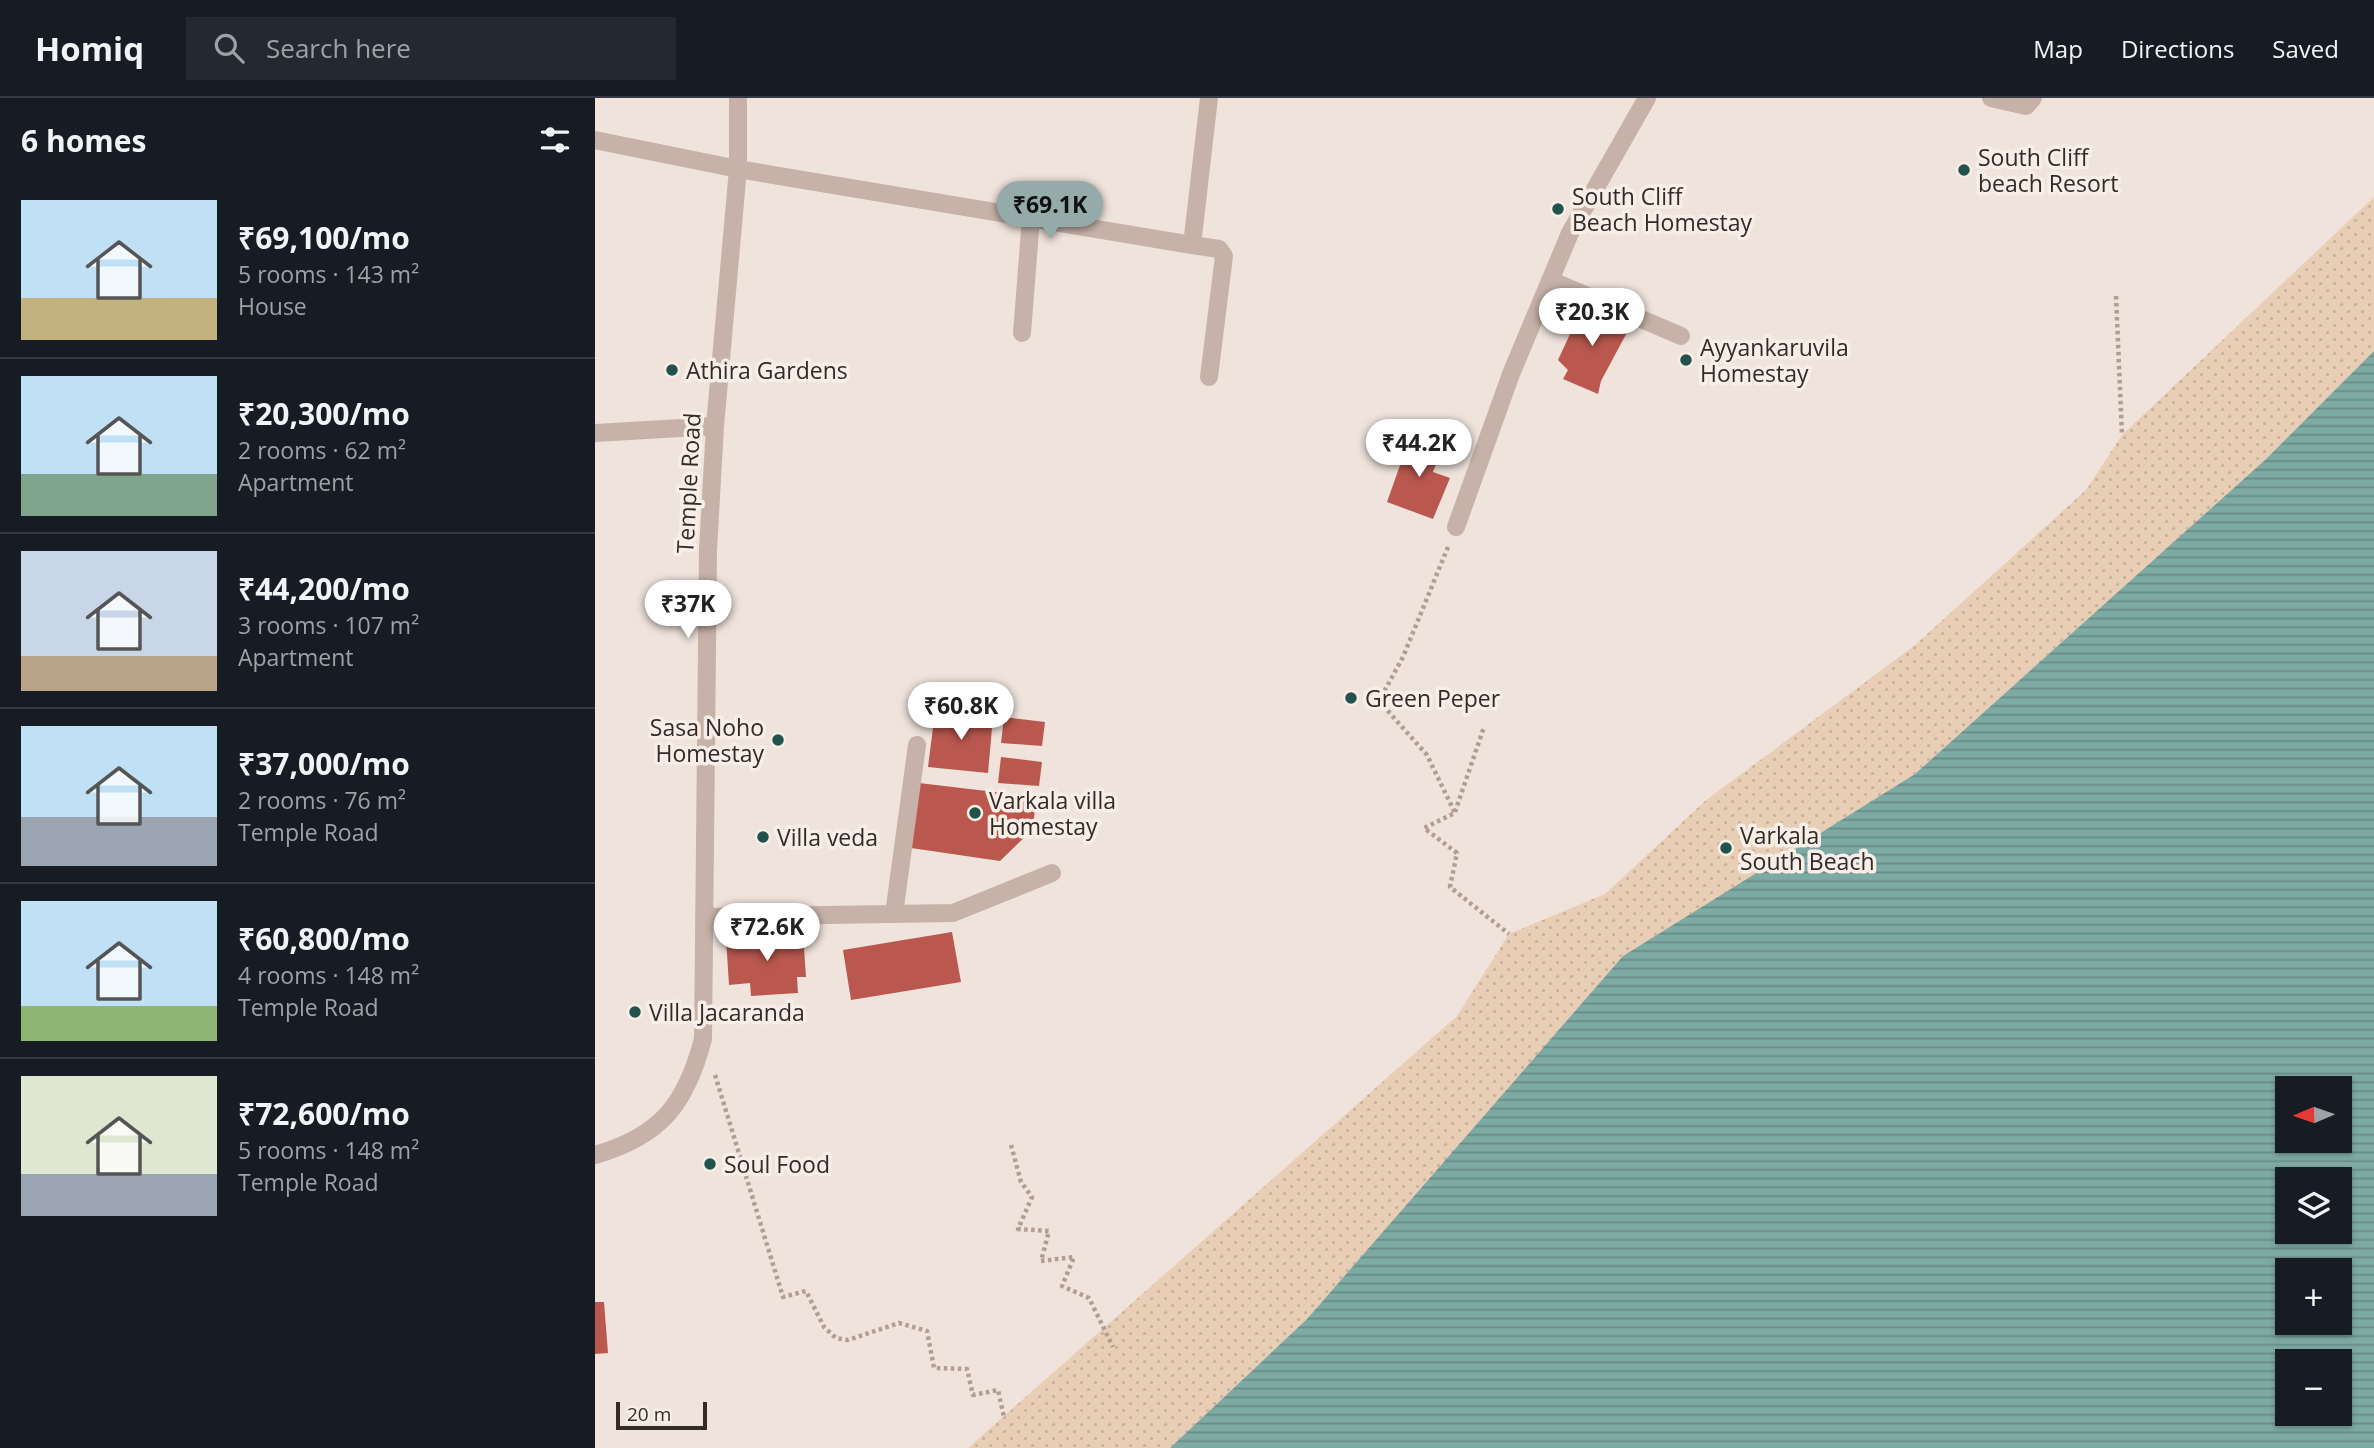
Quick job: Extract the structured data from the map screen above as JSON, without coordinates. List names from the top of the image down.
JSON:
{
  "streets": {
    "street": ["Temple Road"]
  },
  "places": [
    "South Cliff beach Resort",
    "South Cliff Beach Homestay",
    "Ayyankaruvila Homestay",
    "Athira Gardens",
    "Green Peper",
    "Sasa Noho Homestay",
    "Varkala villa Homestay",
    "Villa veda",
    "Varkala South Beach",
    "Villa Jacaranda",
    "Soul Food"
  ],
  "scale_bar": "20 m",
  "north": "left",
  "page": {
    "header": "Homiq",
    "search": "Search here",
    "nav": ["Map", "Directions", "Saved"],
    "heading": "6 homes",
    "price": [
      "₹69.1K",
      "₹20.3K",
      "₹44.2K",
      "₹37K",
      "₹60.8K",
      "₹72.6K"
    ],
    "list": [
      {
        "name": "₹69,100/mo",
        "note": "5 rooms · 143 m² · House"
      },
      {
        "name": "₹20,300/mo",
        "note": "2 rooms · 62 m² · Apartment"
      },
      {
        "name": "₹44,200/mo",
        "note": "3 rooms · 107 m² · Apartment"
      },
      {
        "name": "₹37,000/mo",
        "note": "2 rooms · 76 m² · Temple Road"
      },
      {
        "name": "₹60,800/mo",
        "note": "4 rooms · 148 m² · Temple Road"
      },
      {
        "name": "₹72,600/mo",
        "note": "5 rooms · 148 m² · Temple Road"
      }
    ],
    "map_buttons": ["+", "−"],
    "scale": "20 m"
  }
}
